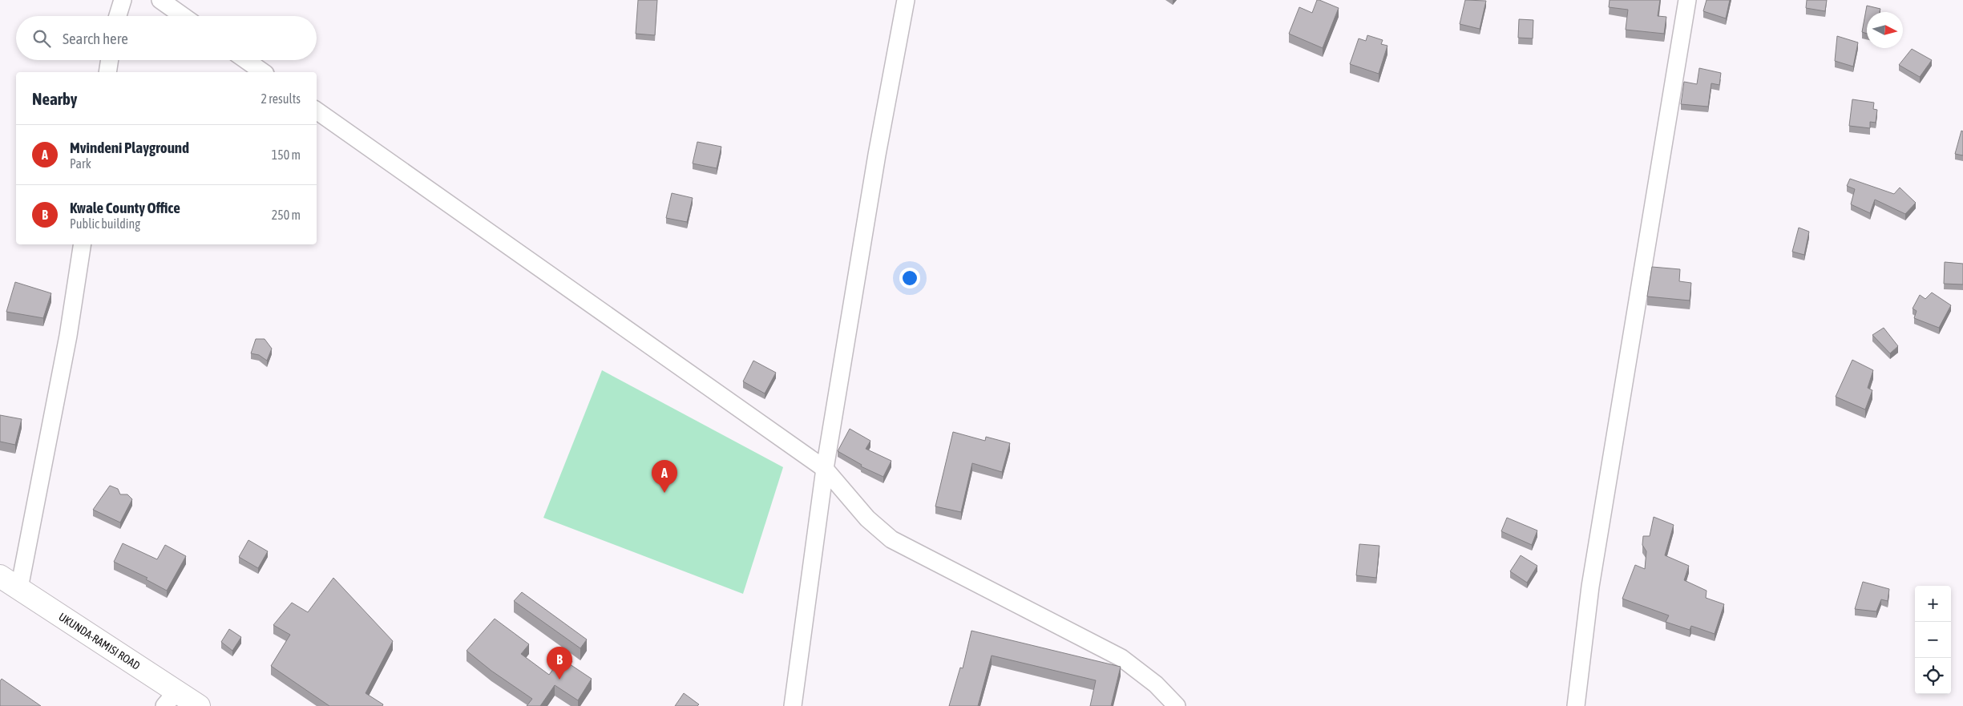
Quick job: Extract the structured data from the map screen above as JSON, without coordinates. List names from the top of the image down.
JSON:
{
  "streets": {
    "highway": ["UKUNDA-RAMISI ROAD"]
  },
  "north": "right",
  "page": {
    "search": "Search here",
    "heading": ["Nearby", "2 results"],
    "list": [
      {
        "mark": "A",
        "name": "Mvindeni Playground",
        "note": "Park",
        "value": "150 m"
      },
      {
        "mark": "B",
        "name": "Kwale County Office",
        "note": "Public building",
        "value": "250 m"
      }
    ],
    "pins": ["A", "B"],
    "map_buttons": ["+", "−"]
  }
}
